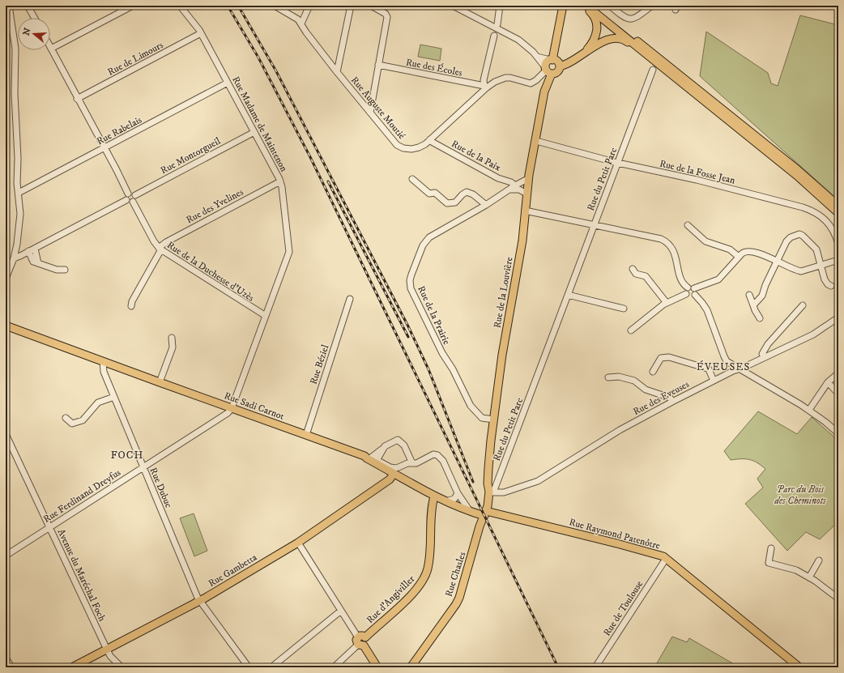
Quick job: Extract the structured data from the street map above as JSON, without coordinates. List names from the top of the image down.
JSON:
{
  "streets": {
    "main road": [
      "Rue de la Louvière",
      "Rue Sadi Carnot",
      "Rue Raymond Patenôtre",
      "Rue Gambetta",
      "Rue Chasles",
      "Rue d'Angiviller"
    ],
    "street": [
      "Rue de Limours",
      "Rue des Écoles",
      "Rue Auguste Moutié",
      "Rue Madame de Maintenon",
      "Rue Rabelais",
      "Rue Montorgueil",
      "Rue de la Paix",
      "Rue de la Fosse Jean",
      "Rue du Petit Parc",
      "Rue des Yvelines",
      "Rue de la Duchesse d'Uzès",
      "Rue de la Prairie",
      "Rue Béziel",
      "Rue des Eveuses",
      "Rue Dubuc",
      "Rue Ferdinand Dreyfus",
      "Avenue du Maréchal Foch",
      "Rue de Toulouse"
    ]
  },
  "crossings": [
    ["Rue de Limours", "Rue Madame de Maintenon"],
    ["Rue des Écoles", "Rue Auguste Moutié"],
    ["Rue Auguste Moutié", "Rue de la Paix"],
    ["Rue Auguste Moutié", "Rue de la Louvière"],
    ["Rue Madame de Maintenon", "Rue Rabelais"],
    ["Rue Madame de Maintenon", "Rue Montorgueil"],
    ["Rue Madame de Maintenon", "Rue des Yvelines"],
    ["Rue Madame de Maintenon", "Rue de la Duchesse d'Uzès"],
    ["Rue Madame de Maintenon", "Rue Sadi Carnot"],
    ["Rue Madame de Maintenon", "Rue Ferdinand Dreyfus"],
    ["Rue Montorgueil", "Rue de la Duchesse d'Uzès"],
    ["Rue de la Paix", "Rue de la Prairie"],
    ["Rue de la Fosse Jean", "Rue du Petit Parc"],
    ["Rue de la Fosse Jean", "Rue de la Louvière"],
    ["Rue du Petit Parc", "Rue de la Louvière"],
    ["Rue du Petit Parc", "Rue des Eveuses"],
    ["Rue des Yvelines", "Rue de la Duchesse d'Uzès"],
    ["Rue de la Louvière", "Rue de la Prairie"],
    ["Rue de la Louvière", "Rue des Eveuses"],
    ["Rue de la Louvière", "Rue Sadi Carnot"],
    ["Rue de la Louvière", "Rue Raymond Patenôtre"],
    ["Rue de la Louvière", "Rue Chasles"],
    ["Rue Béziel", "Rue Sadi Carnot"],
    ["Rue Sadi Carnot", "Rue Dubuc"],
    ["Rue Sadi Carnot", "Rue Ferdinand Dreyfus"],
    ["Rue Sadi Carnot", "Rue Raymond Patenôtre"],
    ["Rue Sadi Carnot", "Rue Gambetta"],
    ["Rue Sadi Carnot", "Rue Chasles"],
    ["Rue Sadi Carnot", "Rue d'Angiviller"],
    ["Rue Dubuc", "Rue Ferdinand Dreyfus"],
    ["Rue Dubuc", "Rue Gambetta"],
    ["Rue Ferdinand Dreyfus", "Avenue du Maréchal Foch"],
    ["Rue Raymond Patenôtre", "Rue Chasles"],
    ["Rue Raymond Patenôtre", "Rue de Toulouse"],
    ["Rue Gambetta", "Avenue du Maréchal Foch"]
  ],
  "districts": ["ÉVEUSES", "FOCH"],
  "parks": ["Parc du Bois des Cheminots"],
  "north": "left"
}
